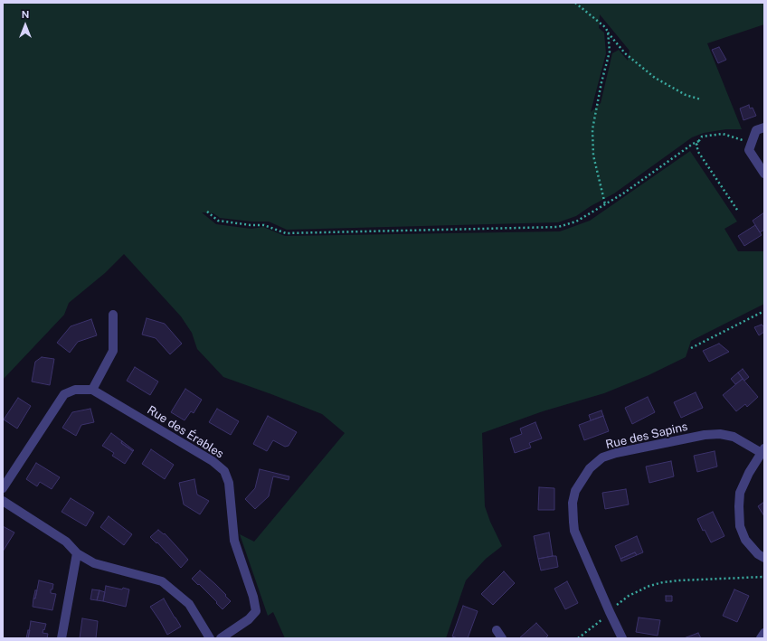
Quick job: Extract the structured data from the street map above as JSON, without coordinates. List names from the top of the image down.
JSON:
{
  "streets": {
    "street": ["Rue des Érables", "Rue des Sapins"]
  },
  "north": "top"
}
